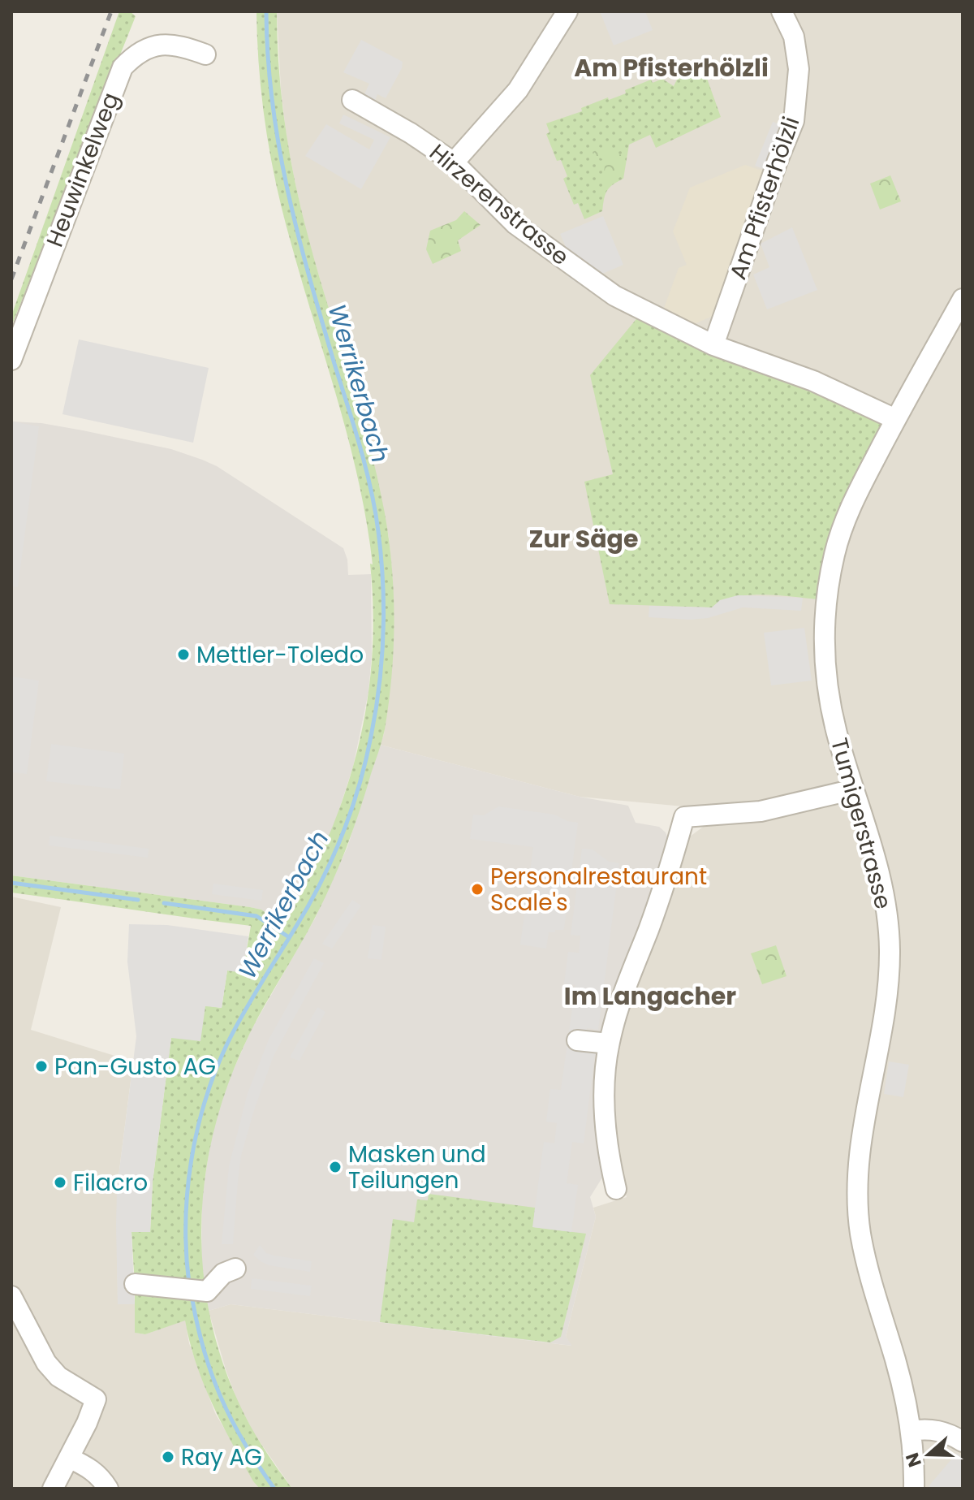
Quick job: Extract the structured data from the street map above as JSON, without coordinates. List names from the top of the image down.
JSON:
{
  "streets": {
    "street": [
      "Heuwinkelweg",
      "Am Pfisterhölzli",
      "Hirzerenstrasse",
      "Tumigerstrasse"
    ]
  },
  "crossings": [
    ["Am Pfisterhölzli", "Hirzerenstrasse"],
    ["Hirzerenstrasse", "Tumigerstrasse"]
  ],
  "districts": ["Am Pfisterhölzli", "Zur Säge", "Im Langacher"],
  "water": ["Werrikerbach"],
  "places": [
    "Mettler-Toledo",
    "Personalrestaurant Scale's",
    "Pan-Gusto AG",
    "Masken und Teilungen",
    "Filacro",
    "Ray AG"
  ],
  "north": "left"
}
